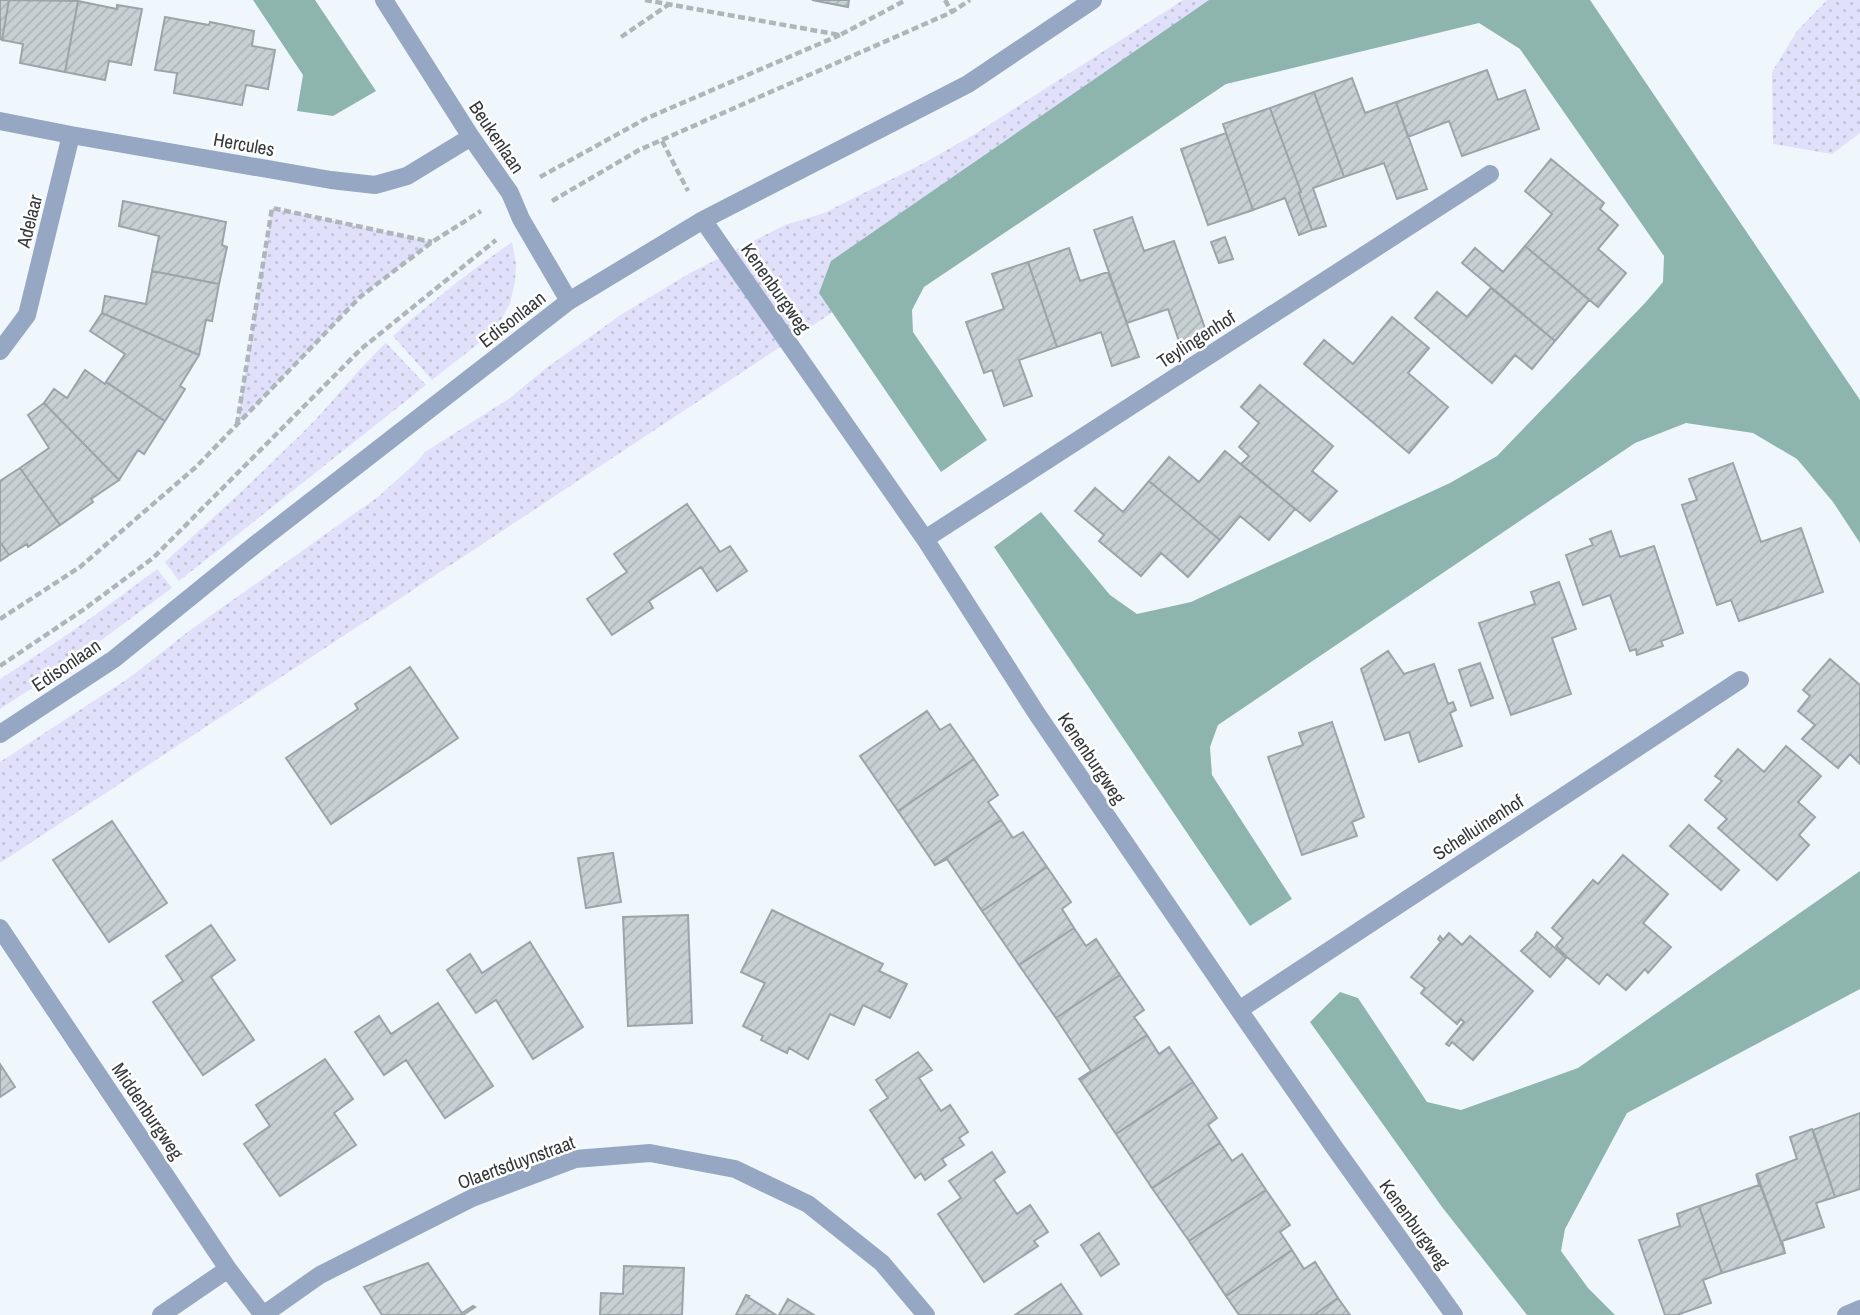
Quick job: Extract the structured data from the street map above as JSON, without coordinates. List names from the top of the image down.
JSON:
{
  "streets": {
    "street": [
      "Beukenlaan",
      "Hercules",
      "Adelaar",
      "Kenenburgweg",
      "Edisonlaan",
      "Teylingenhof",
      "Schelluinenhof",
      "Middenburgweg",
      "Olaertsduynstraat"
    ]
  },
  "crossings": [
    ["Beukenlaan", "Hercules"],
    ["Beukenlaan", "Edisonlaan"],
    ["Hercules", "Adelaar"],
    ["Kenenburgweg", "Edisonlaan"],
    ["Kenenburgweg", "Teylingenhof"],
    ["Kenenburgweg", "Schelluinenhof"],
    ["Middenburgweg", "Olaertsduynstraat"]
  ]
}
